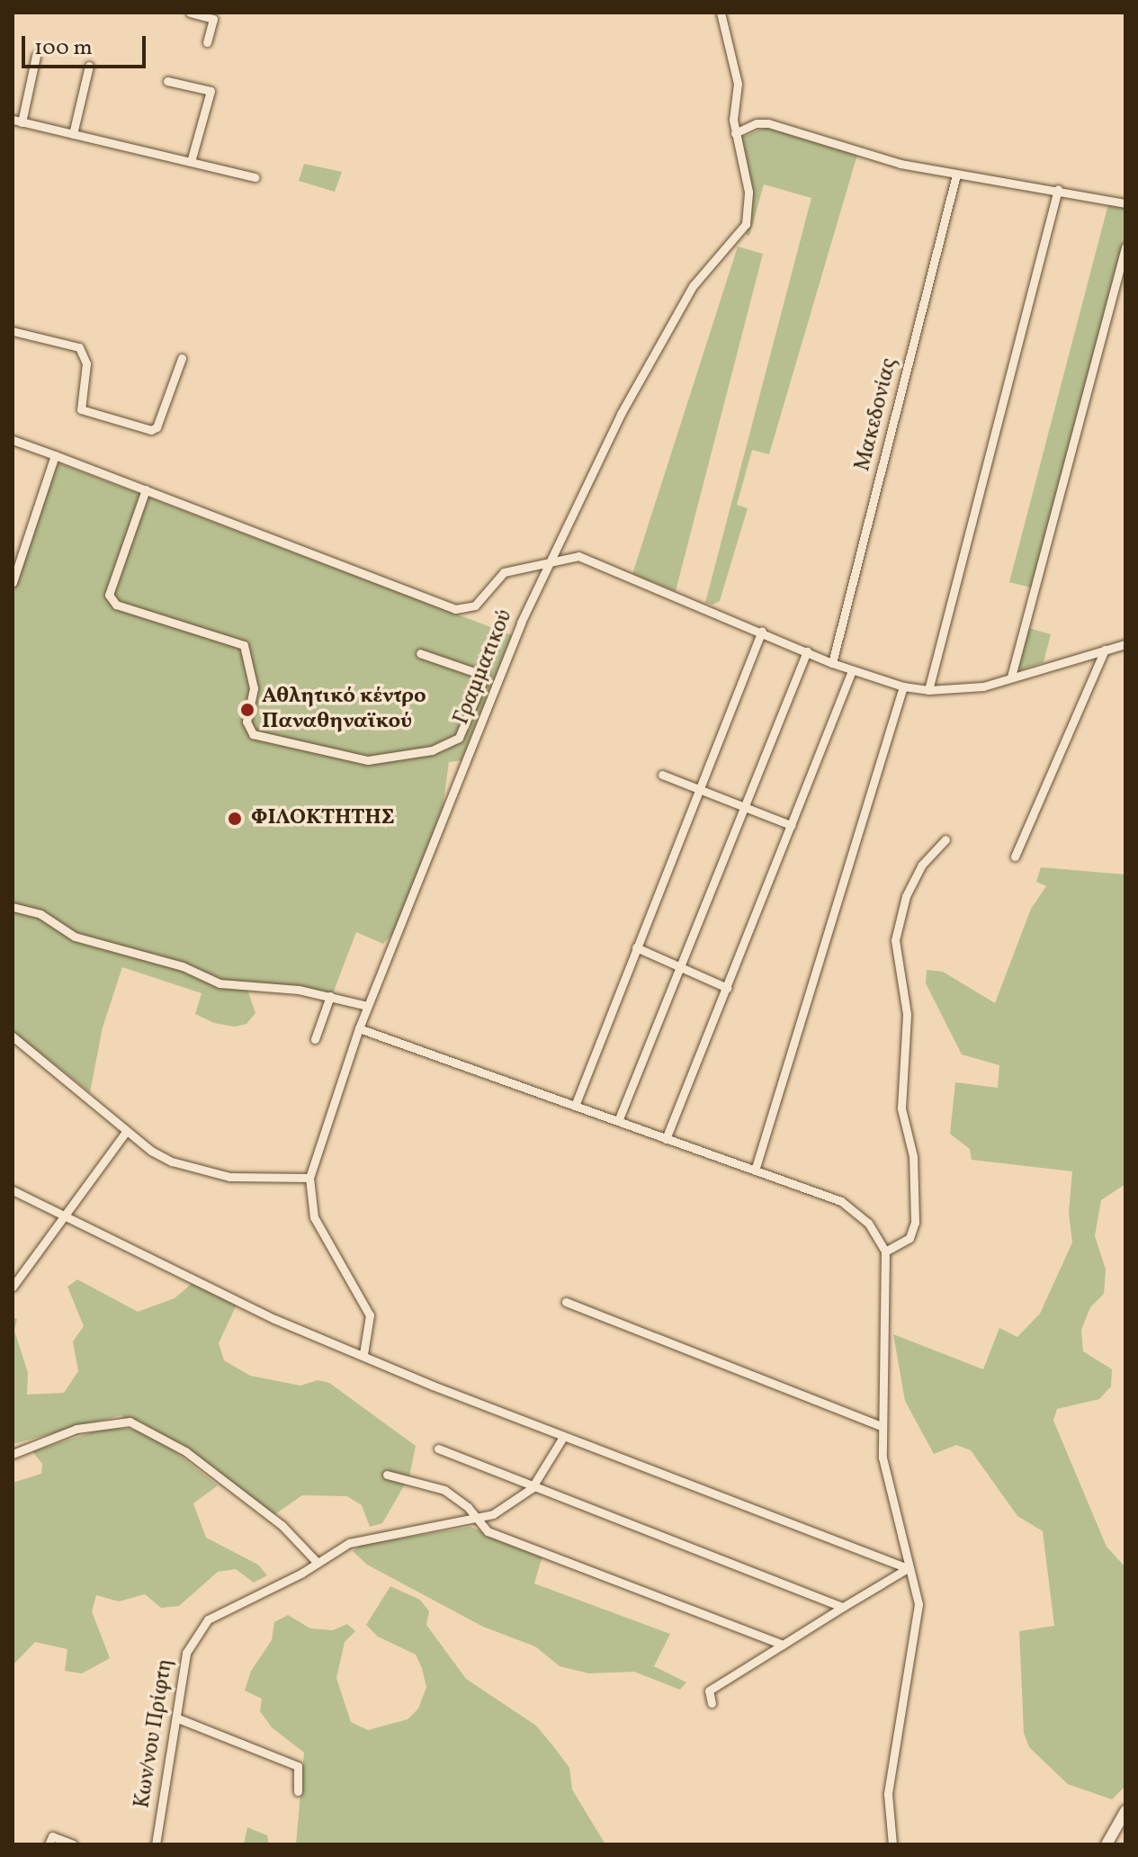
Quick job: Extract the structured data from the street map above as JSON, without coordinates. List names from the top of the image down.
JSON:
{
  "streets": {
    "street": ["Μακεδονίας", "Γραμματικού", "Κων/νου Πρίφτη"]
  },
  "places": ["Αθλητικό κέντρο Παναθηναϊκού", "ΦΙΛΟΚΤΗΤΗΣ"],
  "scale_bar": "100 m"
}
